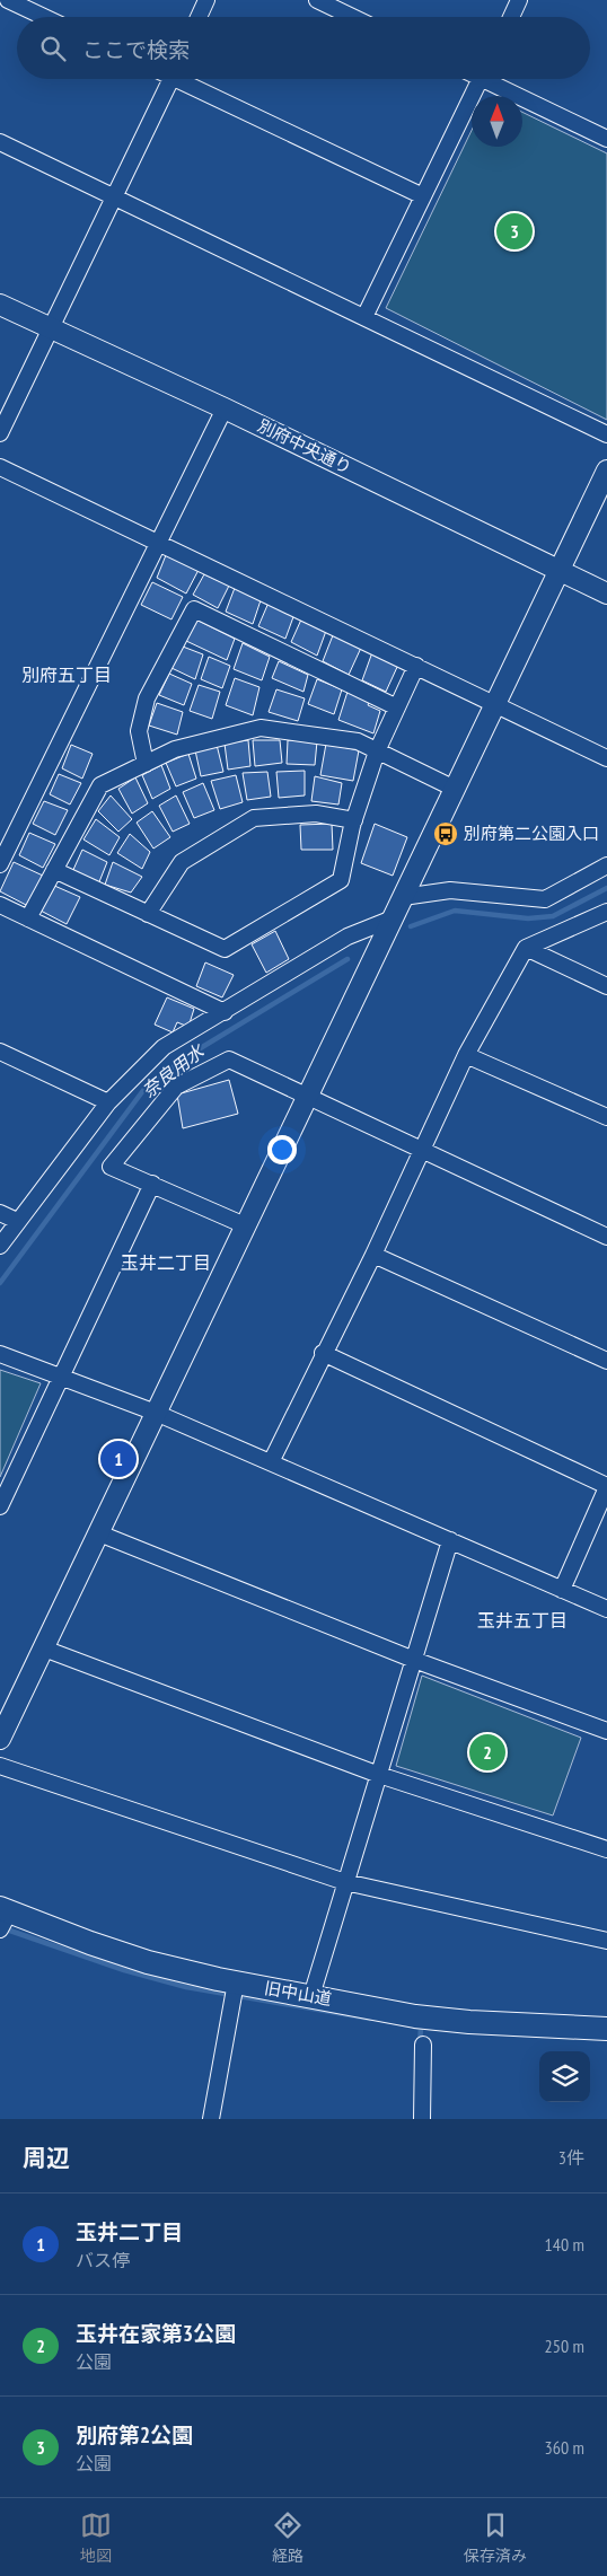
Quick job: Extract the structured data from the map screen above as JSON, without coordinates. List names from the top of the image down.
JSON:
{
  "streets": {
    "main road": ["旧中山道"],
    "street": ["別府中央通り"]
  },
  "districts": ["別府五丁目", "玉井二丁目", "玉井五丁目"],
  "water": ["奈良用水"],
  "places": {
    "bus stop": ["別府第二公園入口"]
  },
  "north": "top",
  "page": {
    "search": "ここで検索",
    "pins": ["3", "1", "2"],
    "heading": ["周辺", "3件"],
    "list": [
      {
        "mark": "1",
        "name": "玉井二丁目",
        "note": "バス停",
        "value": "140 m"
      },
      {
        "mark": "2",
        "name": "玉井在家第3公園",
        "note": "公園",
        "value": "250 m"
      },
      {
        "mark": "3",
        "name": "別府第2公園",
        "note": "公園",
        "value": "360 m"
      }
    ],
    "nav": ["地図", "経路", "保存済み"]
  }
}
